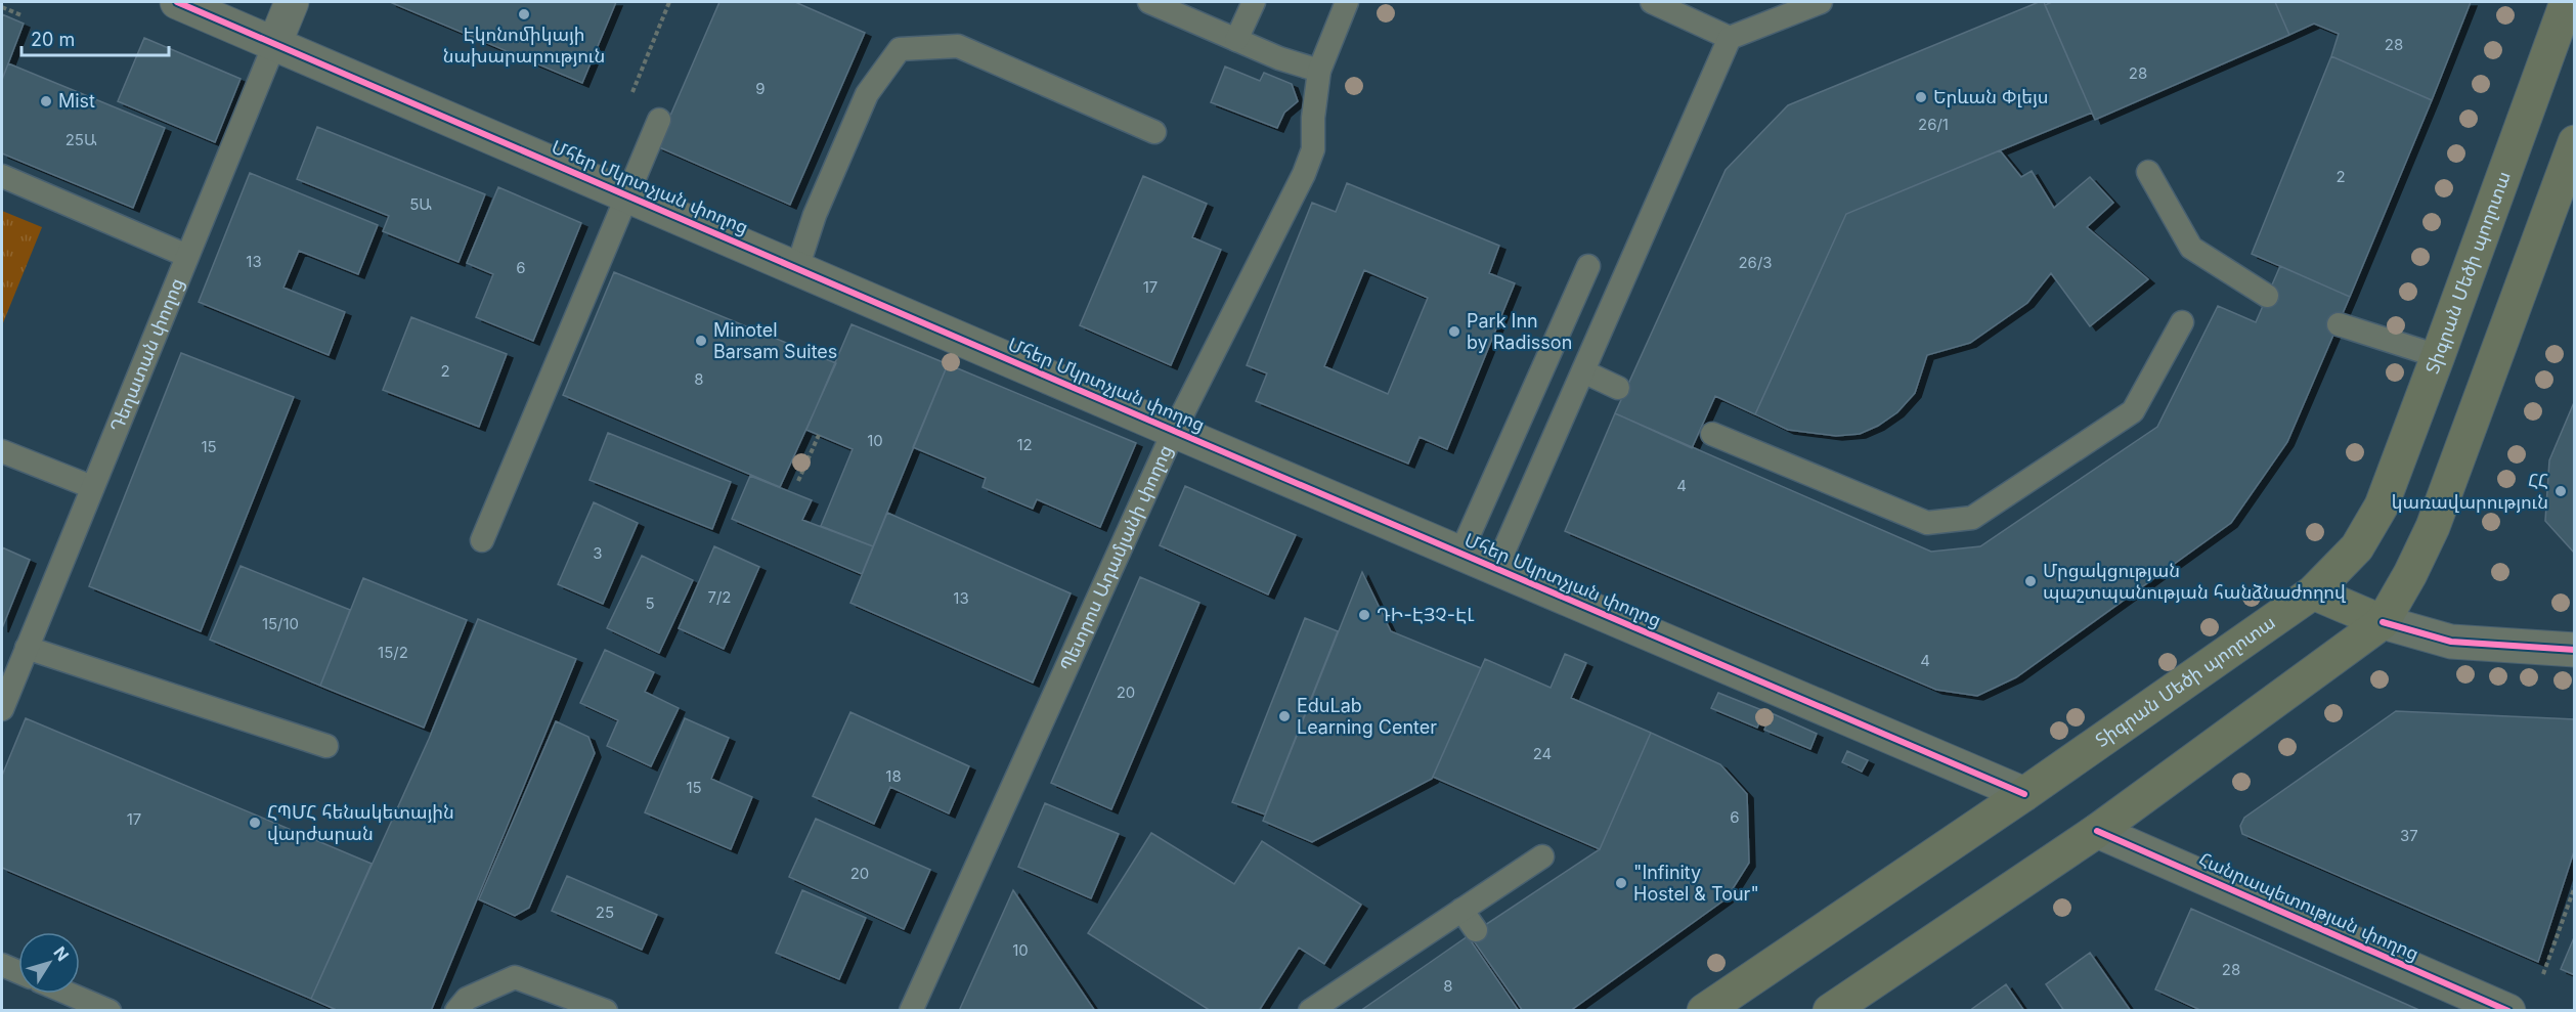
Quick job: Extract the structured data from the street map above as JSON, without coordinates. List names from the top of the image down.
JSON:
{
  "streets": {
    "main road": ["Տիգրան Մեծի պողոտա"],
    "street": ["Մհեր Մկրտչյան փողոց", "Դեղատան փողոց", "Հանրապետության փողոց"],
    "lane": ["Պետրոս Ադամյանի փողոց"]
  },
  "crossings": [
    ["Մհեր Մկրտչյան փողոց", "Տիգրան Մեծի պողոտա"],
    ["Մհեր Մկրտչյան փողոց", "Դեղատան փողոց"],
    ["Մհեր Մկրտչյան փողոց", "Պետրոս Ադամյանի փողոց"]
  ],
  "places": [
    "Էկոնոմիկայի նախարարություն",
    "Երևան Փլեյս",
    "Mist",
    "Park Inn by Radisson",
    "Minotel Barsam Suites",
    "ՀՀ կառավարություն",
    "Մրցակցության պաշտպանության հանձնաժողով",
    "ԴԻ-ԷՅՉ-ԷԼ",
    "EduLab Learning Center",
    "ՀՊՄՀ հենակետային վարժարան",
    "\"Infinity Hostel & Tour\""
  ],
  "house_numbers": [
    "28",
    "28",
    "9",
    "26/1",
    "25Ա",
    "2",
    "5Ա",
    "13",
    "26/3",
    "6",
    "17",
    "2",
    "8",
    "10",
    "12",
    "15",
    "4",
    "3",
    "7/2",
    "13",
    "5",
    "15/10",
    "15/2",
    "4",
    "20",
    "24",
    "18",
    "15",
    "6",
    "17",
    "37",
    "20",
    "25",
    "10",
    "28",
    "8"
  ],
  "scale_bar": "20 m",
  "north": "top right"
}
